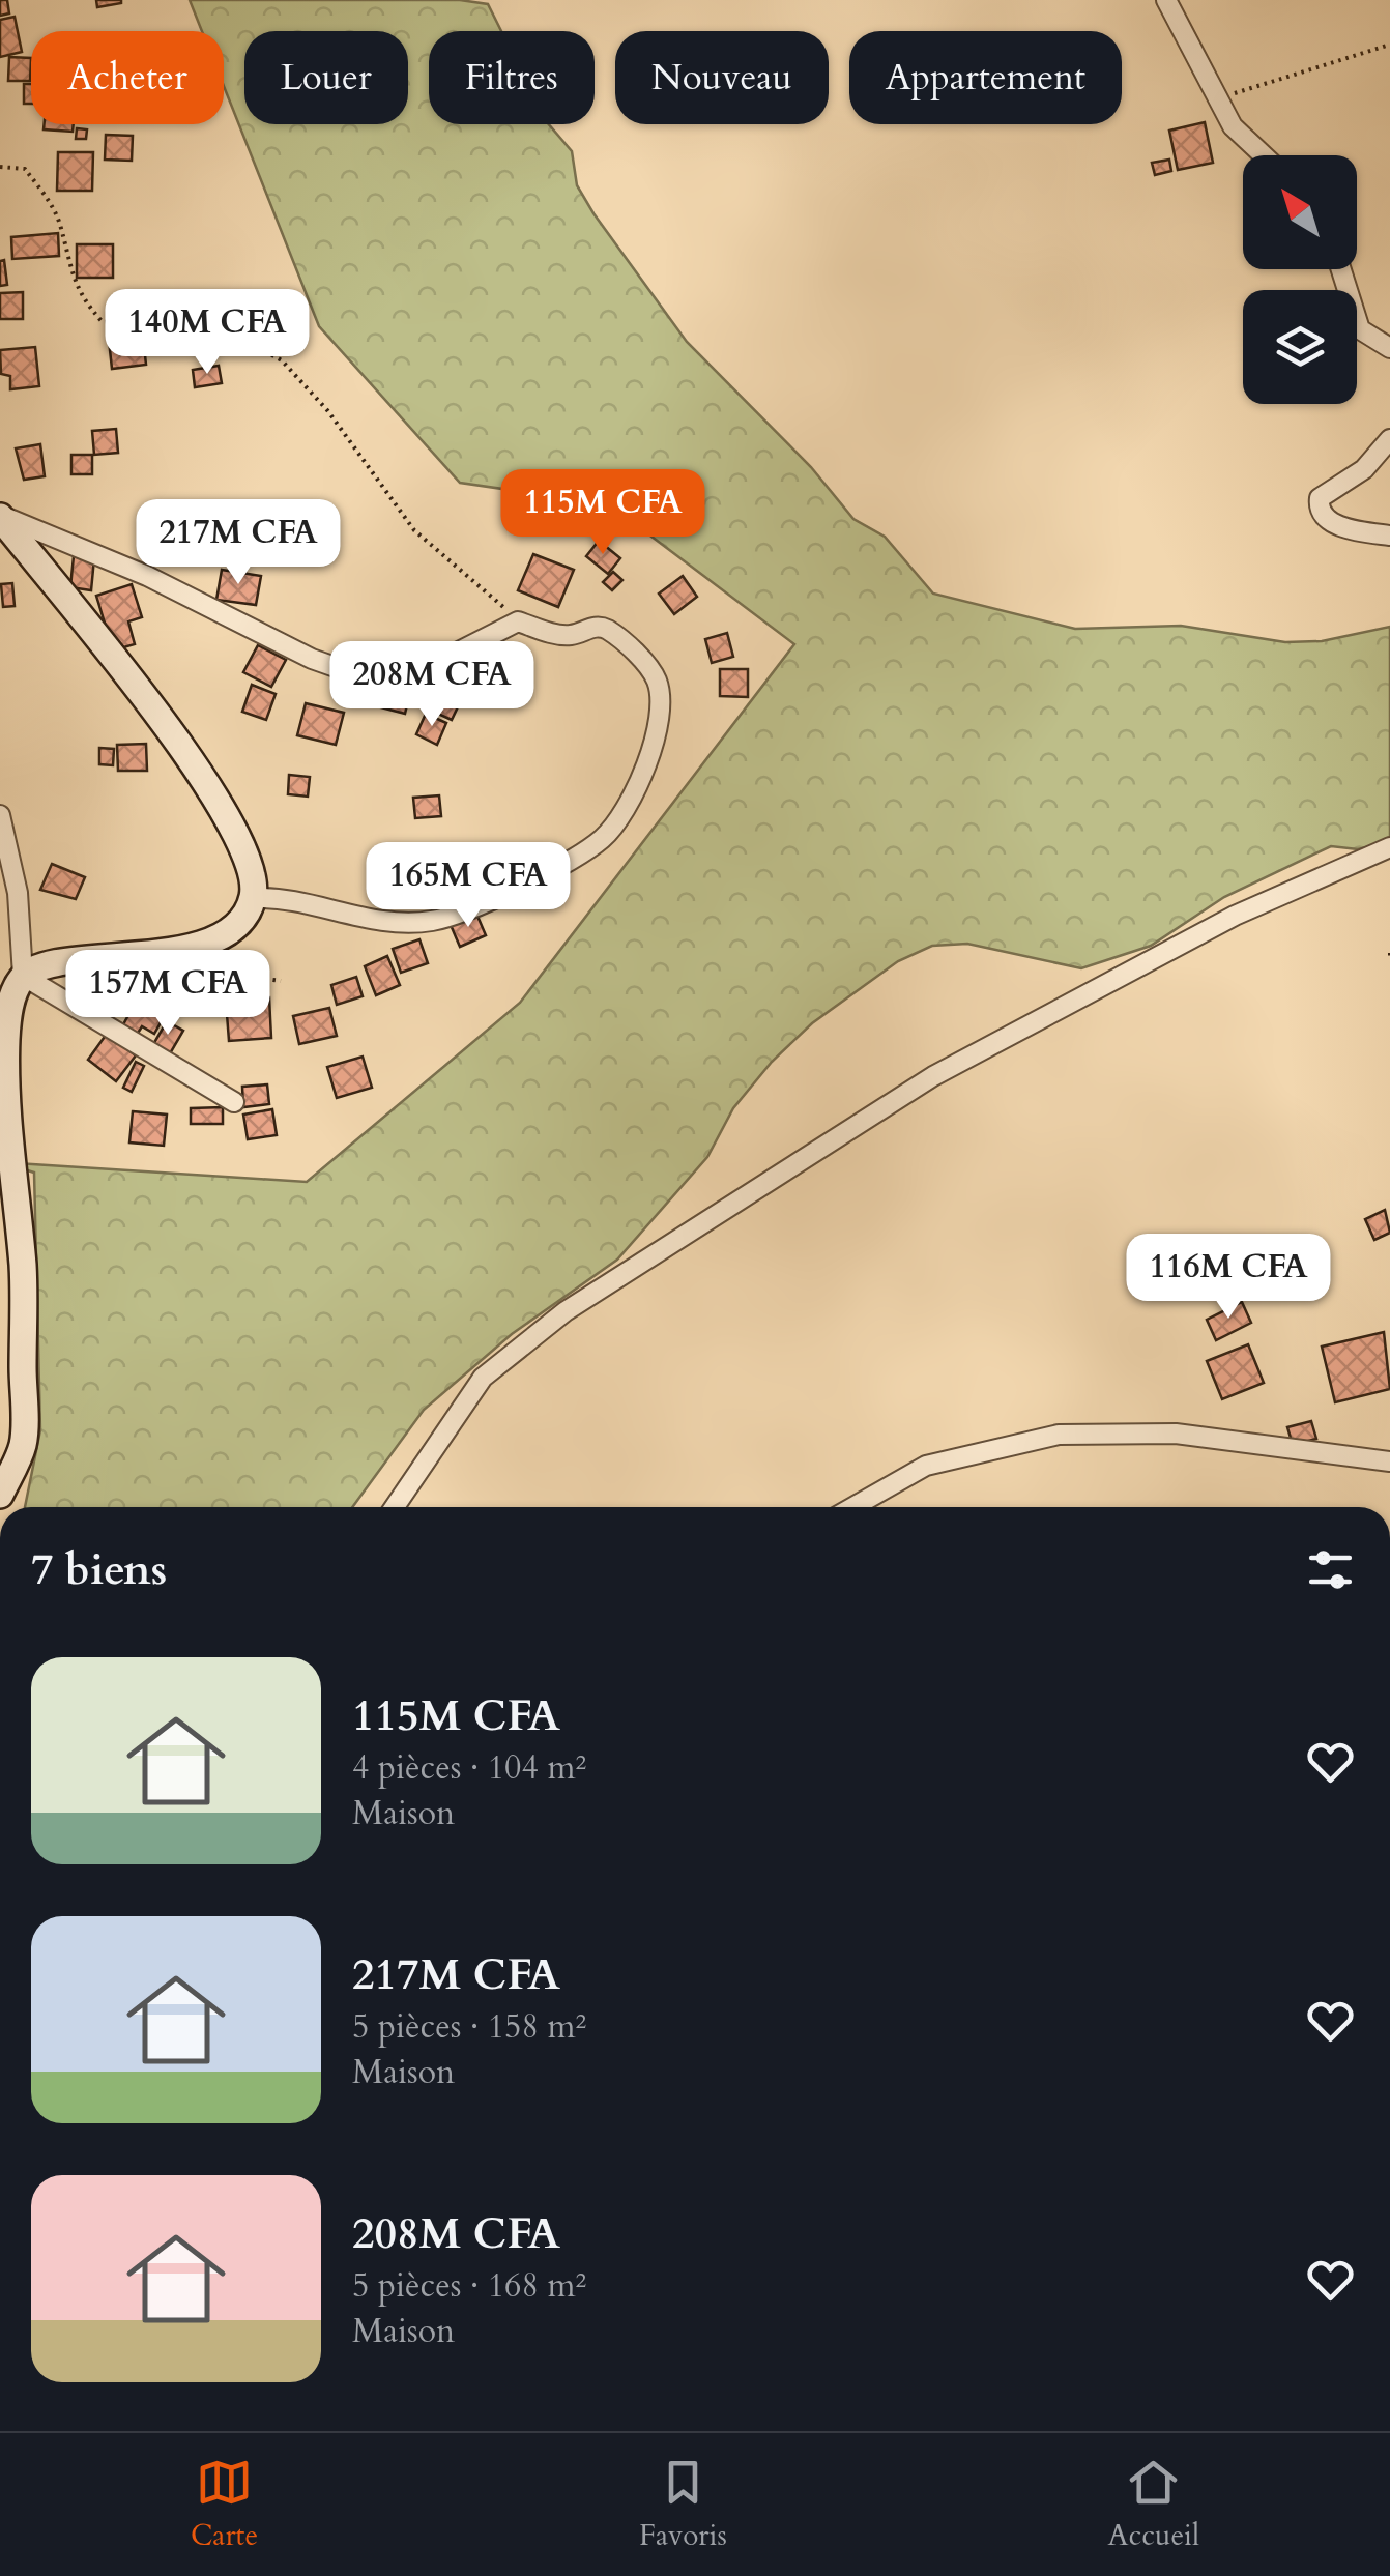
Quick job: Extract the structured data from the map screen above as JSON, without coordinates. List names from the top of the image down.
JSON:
{
  "north": "top left",
  "page": {
    "chip": [
      "Acheter",
      "Louer",
      "Filtres",
      "Nouveau",
      "Appartement"
    ],
    "price": [
      "140M CFA",
      "115M CFA",
      "217M CFA",
      "208M CFA",
      "165M CFA",
      "157M CFA",
      "116M CFA"
    ],
    "heading": "7 biens",
    "list": [
      {
        "name": "115M CFA",
        "note": "4 pièces · 104 m² · Maison"
      },
      {
        "name": "217M CFA",
        "note": "5 pièces · 158 m² · Maison"
      },
      {
        "name": "208M CFA",
        "note": "5 pièces · 168 m² · Maison"
      }
    ],
    "tabs": ["Carte", "Favoris", "Accueil"]
  }
}
